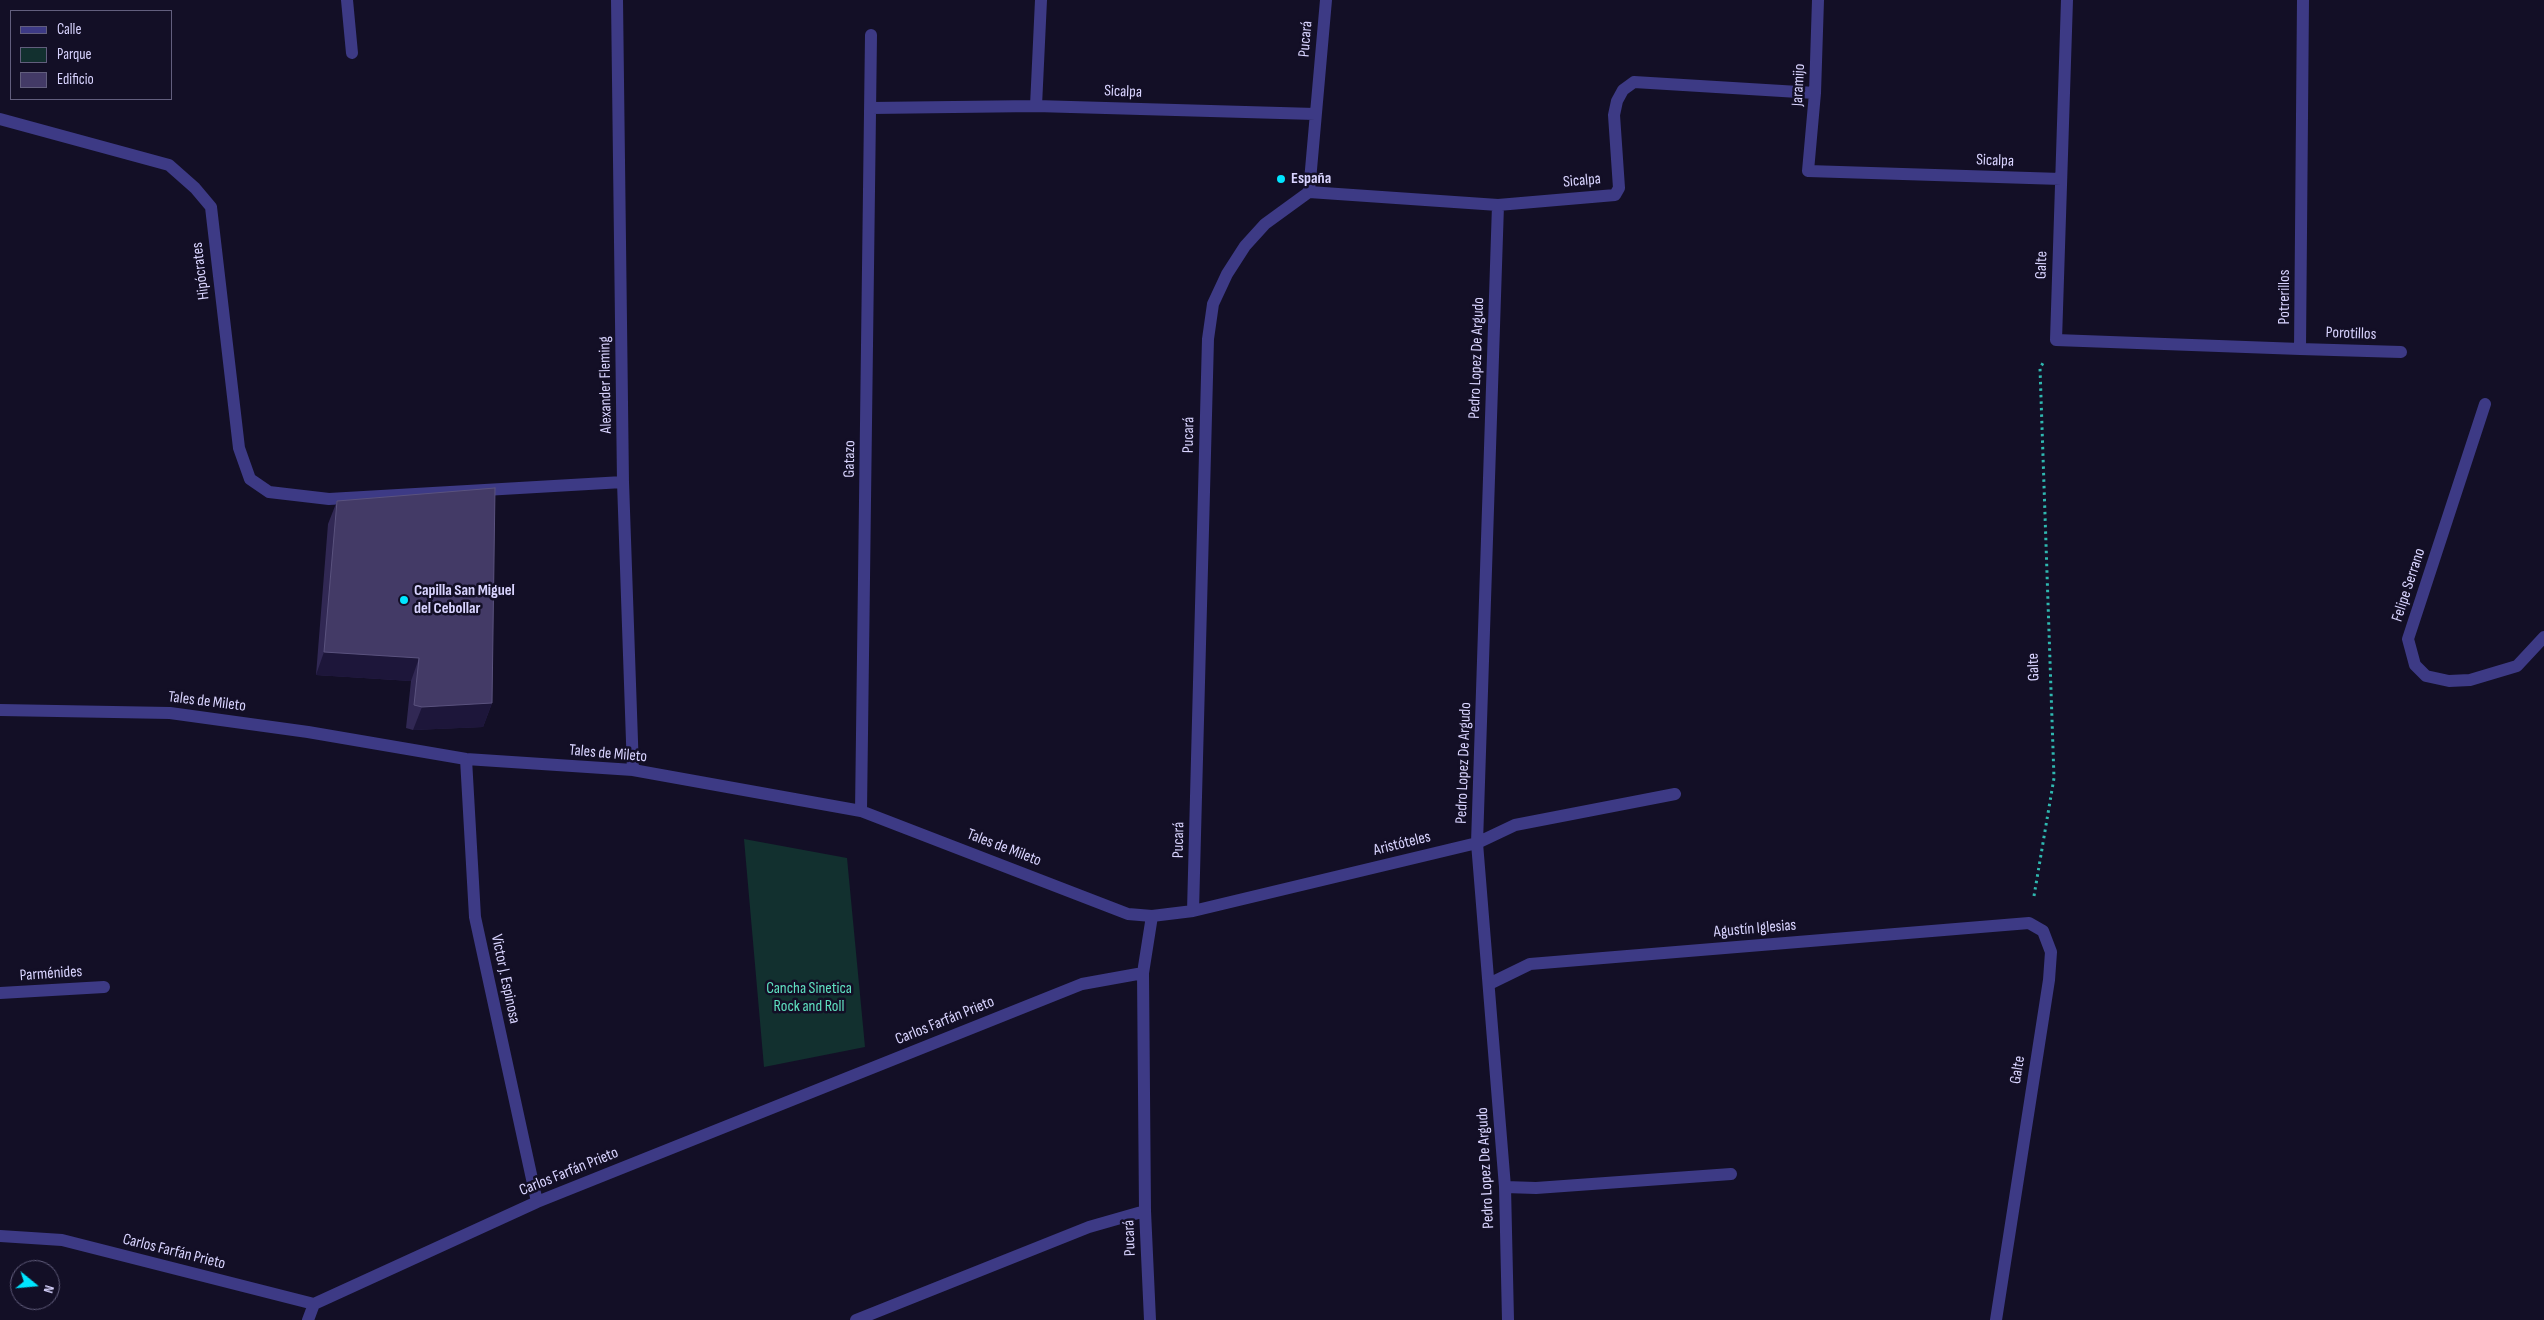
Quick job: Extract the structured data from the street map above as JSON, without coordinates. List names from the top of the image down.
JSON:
{
  "streets": {
    "street": [
      "Pucará",
      "Jaramijo",
      "Sicalpa",
      "Galte",
      "Hipócrates",
      "Potrerillos",
      "Porotillos",
      "Pedro Lopez De Argudo",
      "Alexander Fleming",
      "Gatazo",
      "Felipe Serrano",
      "Tales de Mileto",
      "Aristóteles",
      "Agustín Iglesias",
      "Parménides",
      "Victor J. Espinosa",
      "Carlos Farfán Prieto"
    ]
  },
  "crossings": [
    ["Pucará", "Sicalpa"],
    ["Pucará", "Tales de Mileto"],
    ["Pucará", "Aristóteles"],
    ["Pucará", "Carlos Farfán Prieto"],
    ["Jaramijo", "Sicalpa"],
    ["Sicalpa", "Galte"],
    ["Sicalpa", "Pedro Lopez De Argudo"],
    ["Galte", "Potrerillos"],
    ["Galte", "Agustín Iglesias"],
    ["Hipócrates", "Alexander Fleming"],
    ["Potrerillos", "Porotillos"],
    ["Pedro Lopez De Argudo", "Aristóteles"],
    ["Pedro Lopez De Argudo", "Agustín Iglesias"],
    ["Alexander Fleming", "Tales de Mileto"],
    ["Gatazo", "Tales de Mileto"],
    ["Tales de Mileto", "Aristóteles"],
    ["Tales de Mileto", "Victor J. Espinosa"],
    ["Victor J. Espinosa", "Carlos Farfán Prieto"]
  ],
  "parks": ["Cancha Sinetica Rock and Roll"],
  "places": ["España", "Capilla San Miguel del Cebollar"],
  "legend": ["Calle", "Parque", "Edificio"],
  "north": "right"
}
